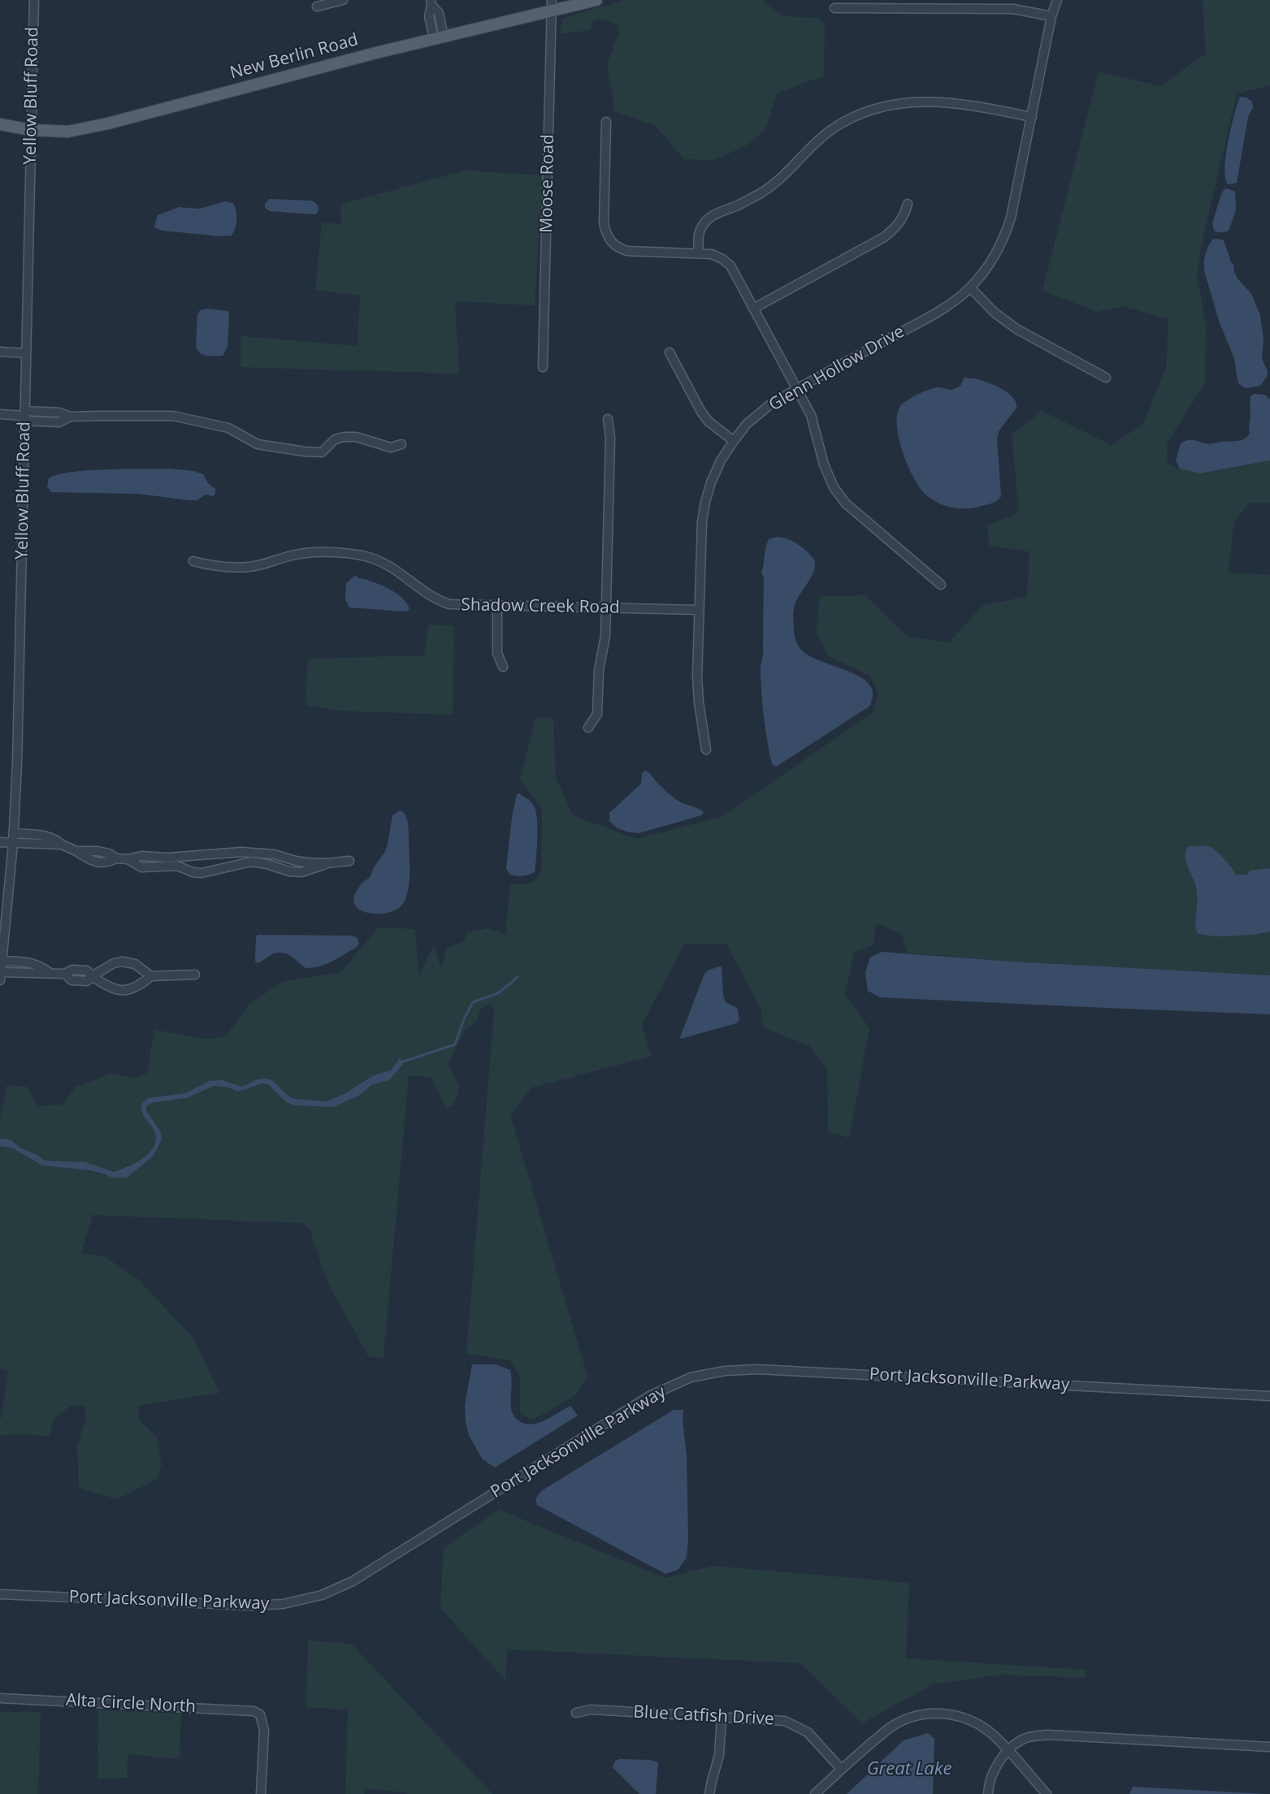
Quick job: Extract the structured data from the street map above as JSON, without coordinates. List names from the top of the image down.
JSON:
{
  "streets": {
    "main road": ["New Berlin Road"],
    "street": [
      "Yellow Bluff Road",
      "Moose Road",
      "Glenn Hollow Drive",
      "Shadow Creek Road",
      "Port Jacksonville Parkway",
      "Alta Circle North",
      "Blue Catfish Drive"
    ]
  },
  "crossings": [
    ["New Berlin Road", "Yellow Bluff Road"],
    ["New Berlin Road", "Moose Road"],
    ["Glenn Hollow Drive", "Shadow Creek Road"]
  ],
  "water": ["Great Lake"]
}
